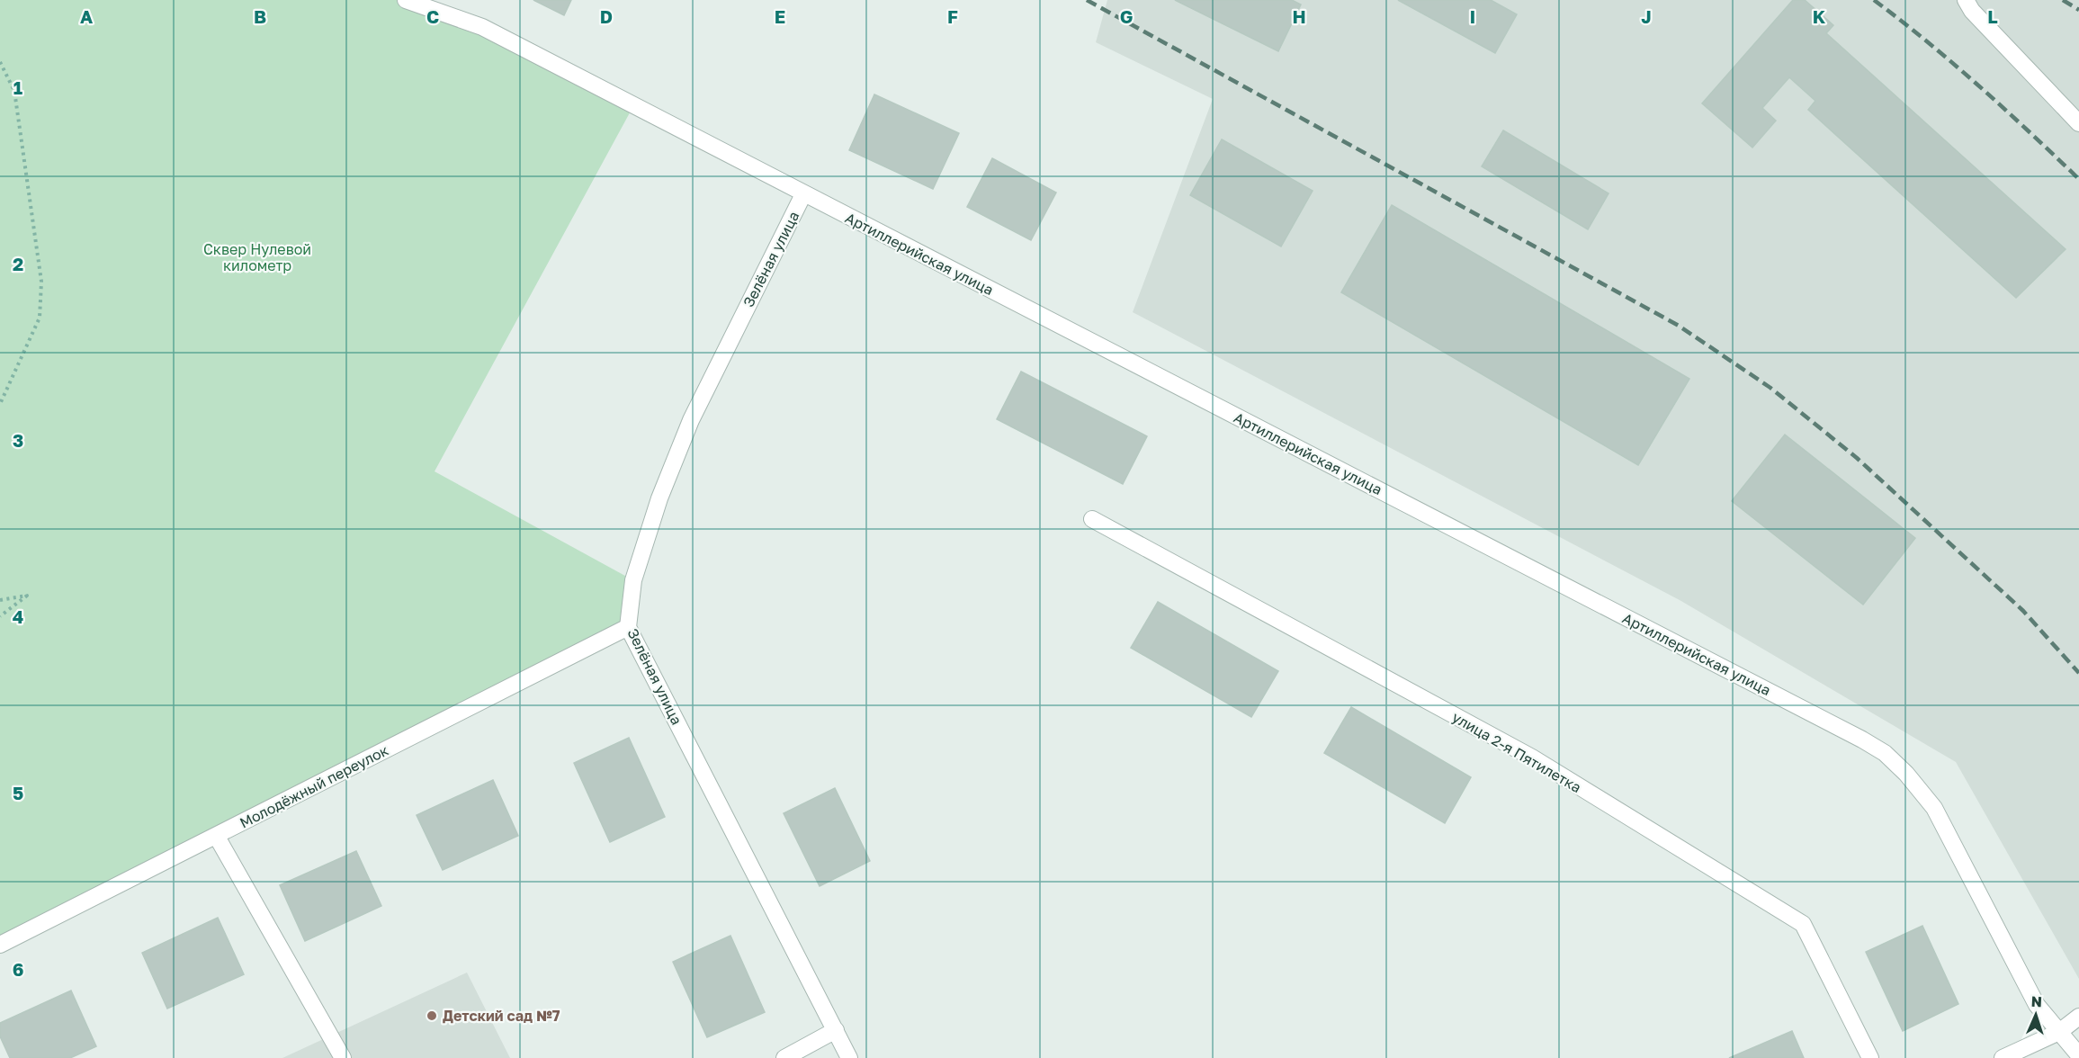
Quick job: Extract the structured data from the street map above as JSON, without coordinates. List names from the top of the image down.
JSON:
{
  "streets": {
    "street": [
      "Артиллерийская улица",
      "Зелёная улица",
      "улица 2-я Пятилетка",
      "Молодёжный переулок"
    ]
  },
  "crossings": [
    ["Артиллерийская улица", "Зелёная улица"],
    ["Зелёная улица", "Молодёжный переулок"]
  ],
  "parks": ["Сквер Нулевой километр"],
  "places": ["Детский сад №7"],
  "north": "top",
  "grid": {
    "columns": [
      "A",
      "B",
      "C",
      "D",
      "E",
      "F",
      "G",
      "H",
      "I",
      "J",
      "K",
      "L"
    ],
    "rows": [
      "1",
      "2",
      "3",
      "4",
      "5",
      "6"
    ]
  }
}
